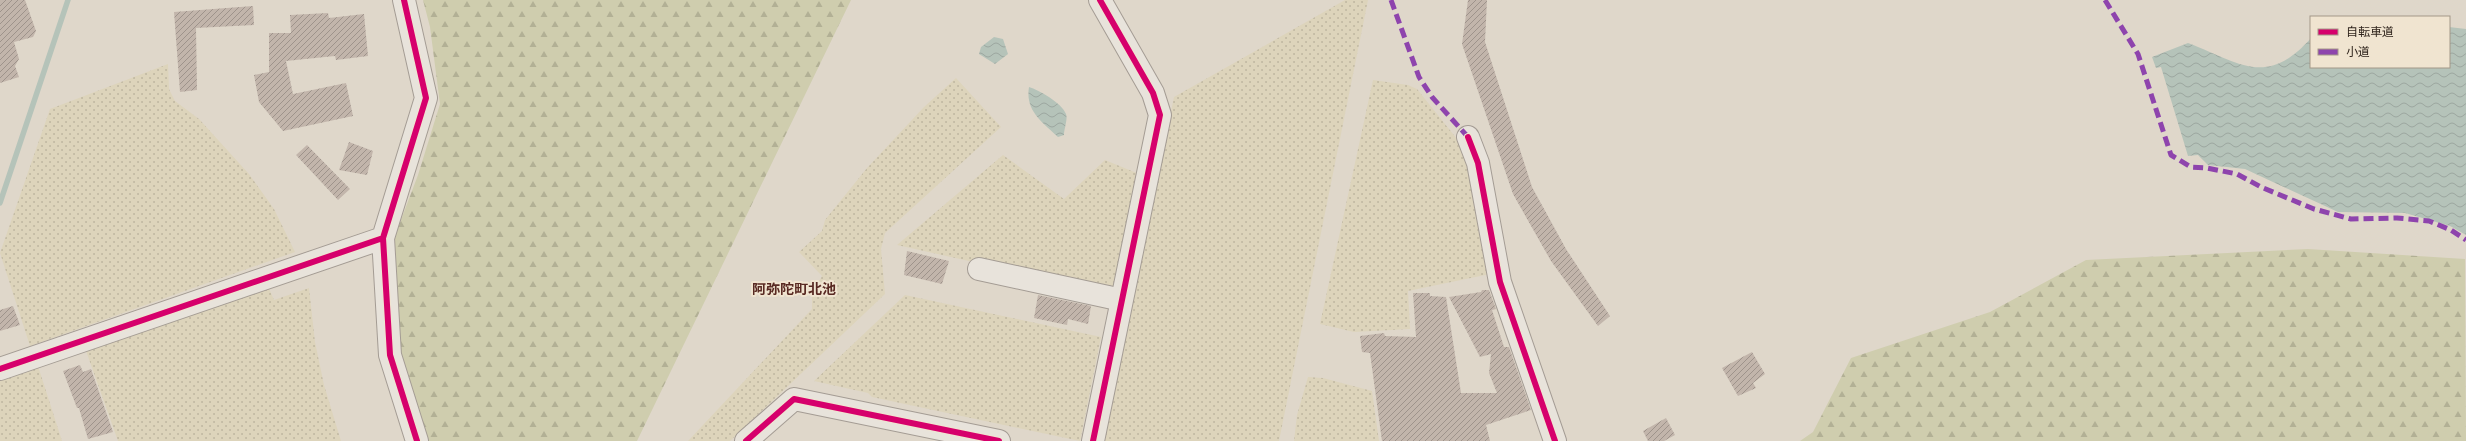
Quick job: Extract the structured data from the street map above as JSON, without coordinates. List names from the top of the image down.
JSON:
{
  "districts": ["阿弥陀町北池"],
  "legend": ["自転車道", "小道"]
}
